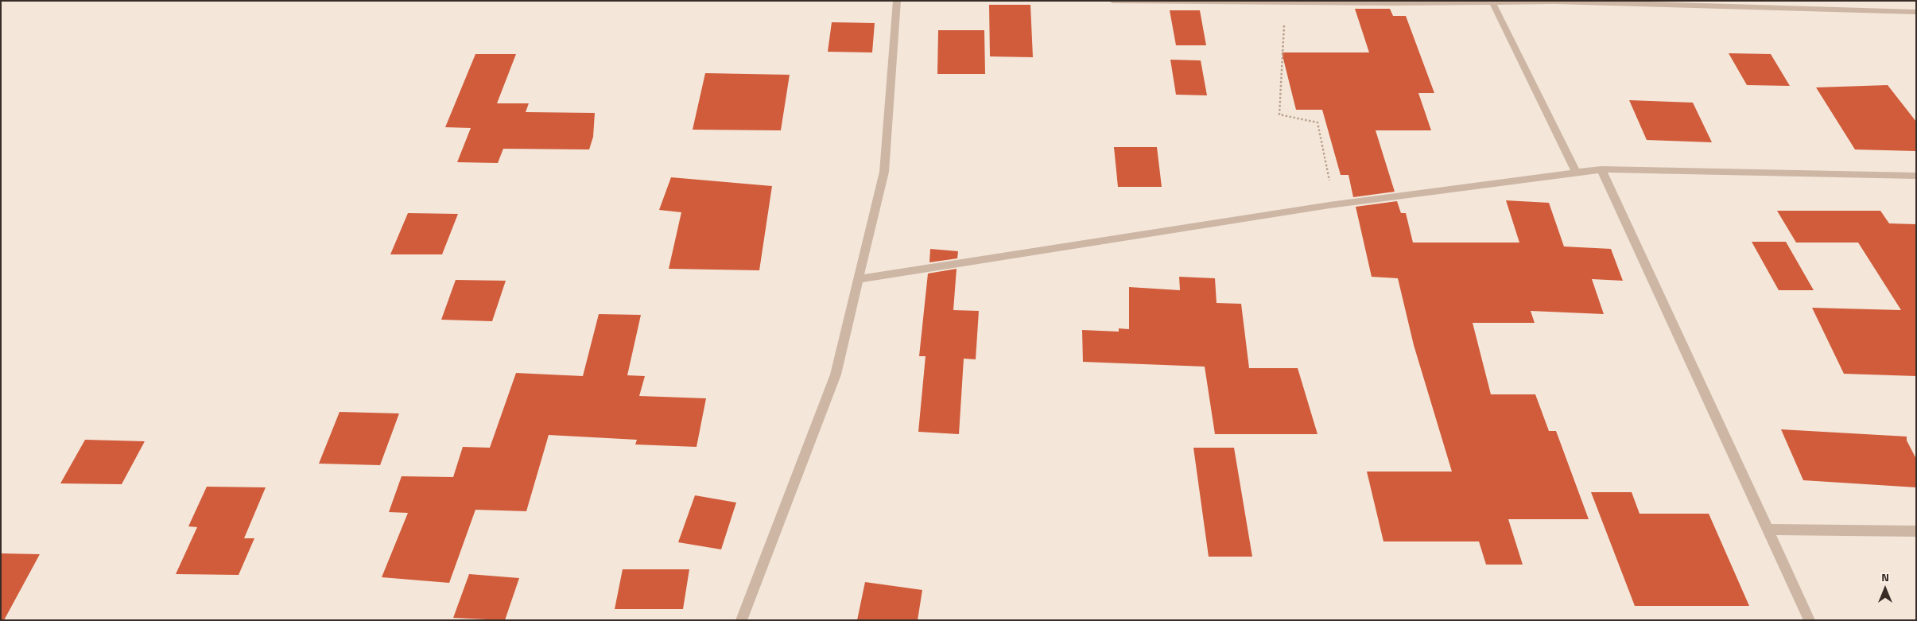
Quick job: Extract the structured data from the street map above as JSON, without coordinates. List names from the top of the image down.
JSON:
{
  "north": "top"
}
